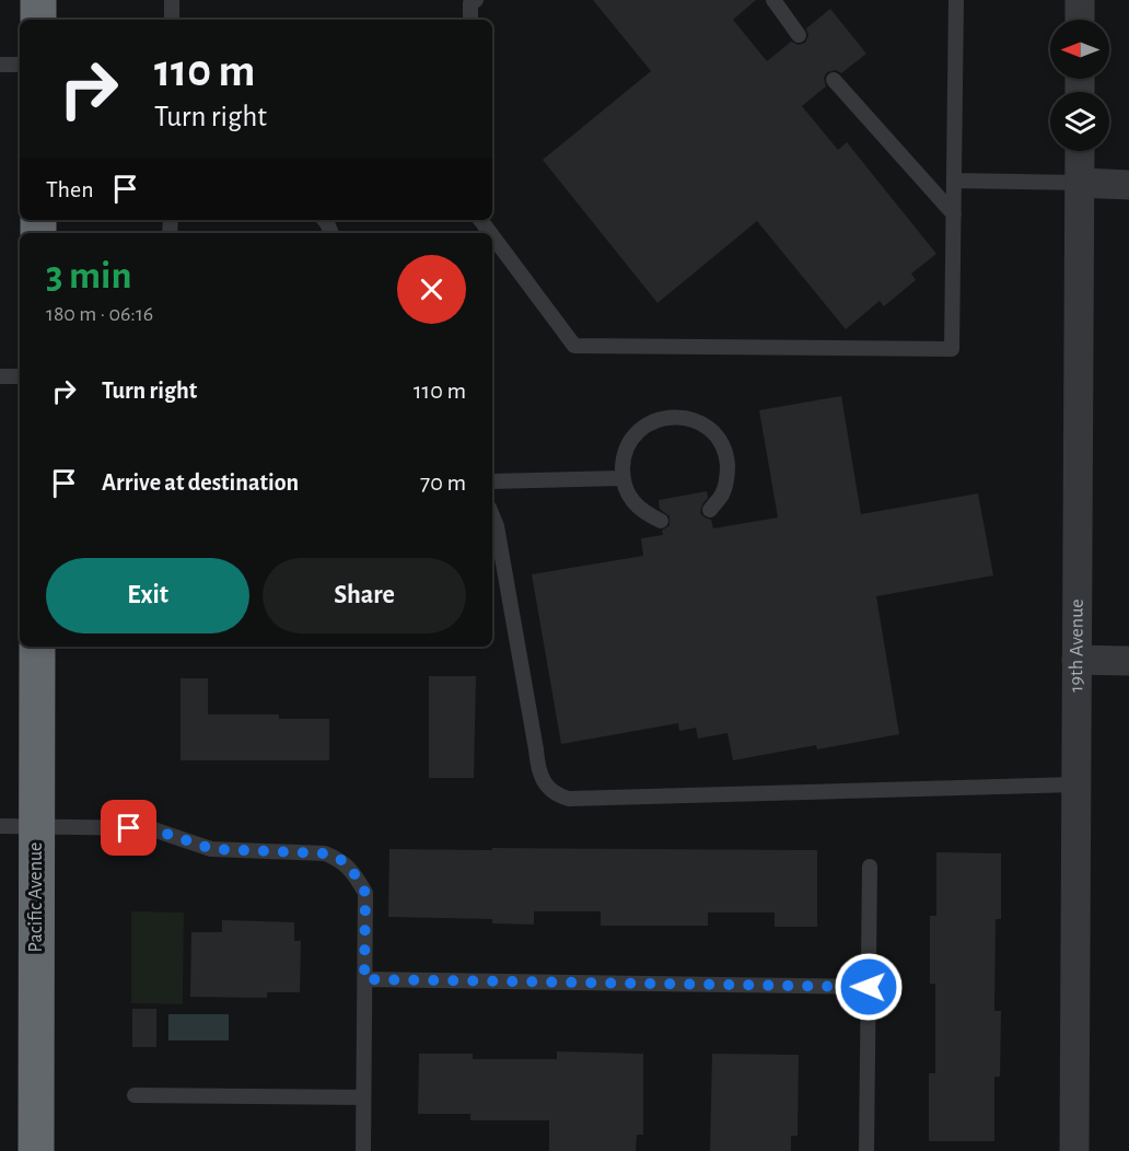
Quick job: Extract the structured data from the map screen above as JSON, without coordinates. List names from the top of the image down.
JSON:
{
  "streets": {
    "highway": ["Pacific Avenue"],
    "street": ["19th Avenue"]
  },
  "north": "left",
  "page": {
    "turn": ["110 m", "Turn right"],
    "then": "Then",
    "heading": ["3 min", "180 m · 06:16"],
    "list": [
      {
        "name": "Turn right",
        "value": "110 m"
      },
      {
        "name": "Arrive at destination",
        "value": "70 m"
      }
    ],
    "buttons": ["Exit", "Share"]
  }
}
